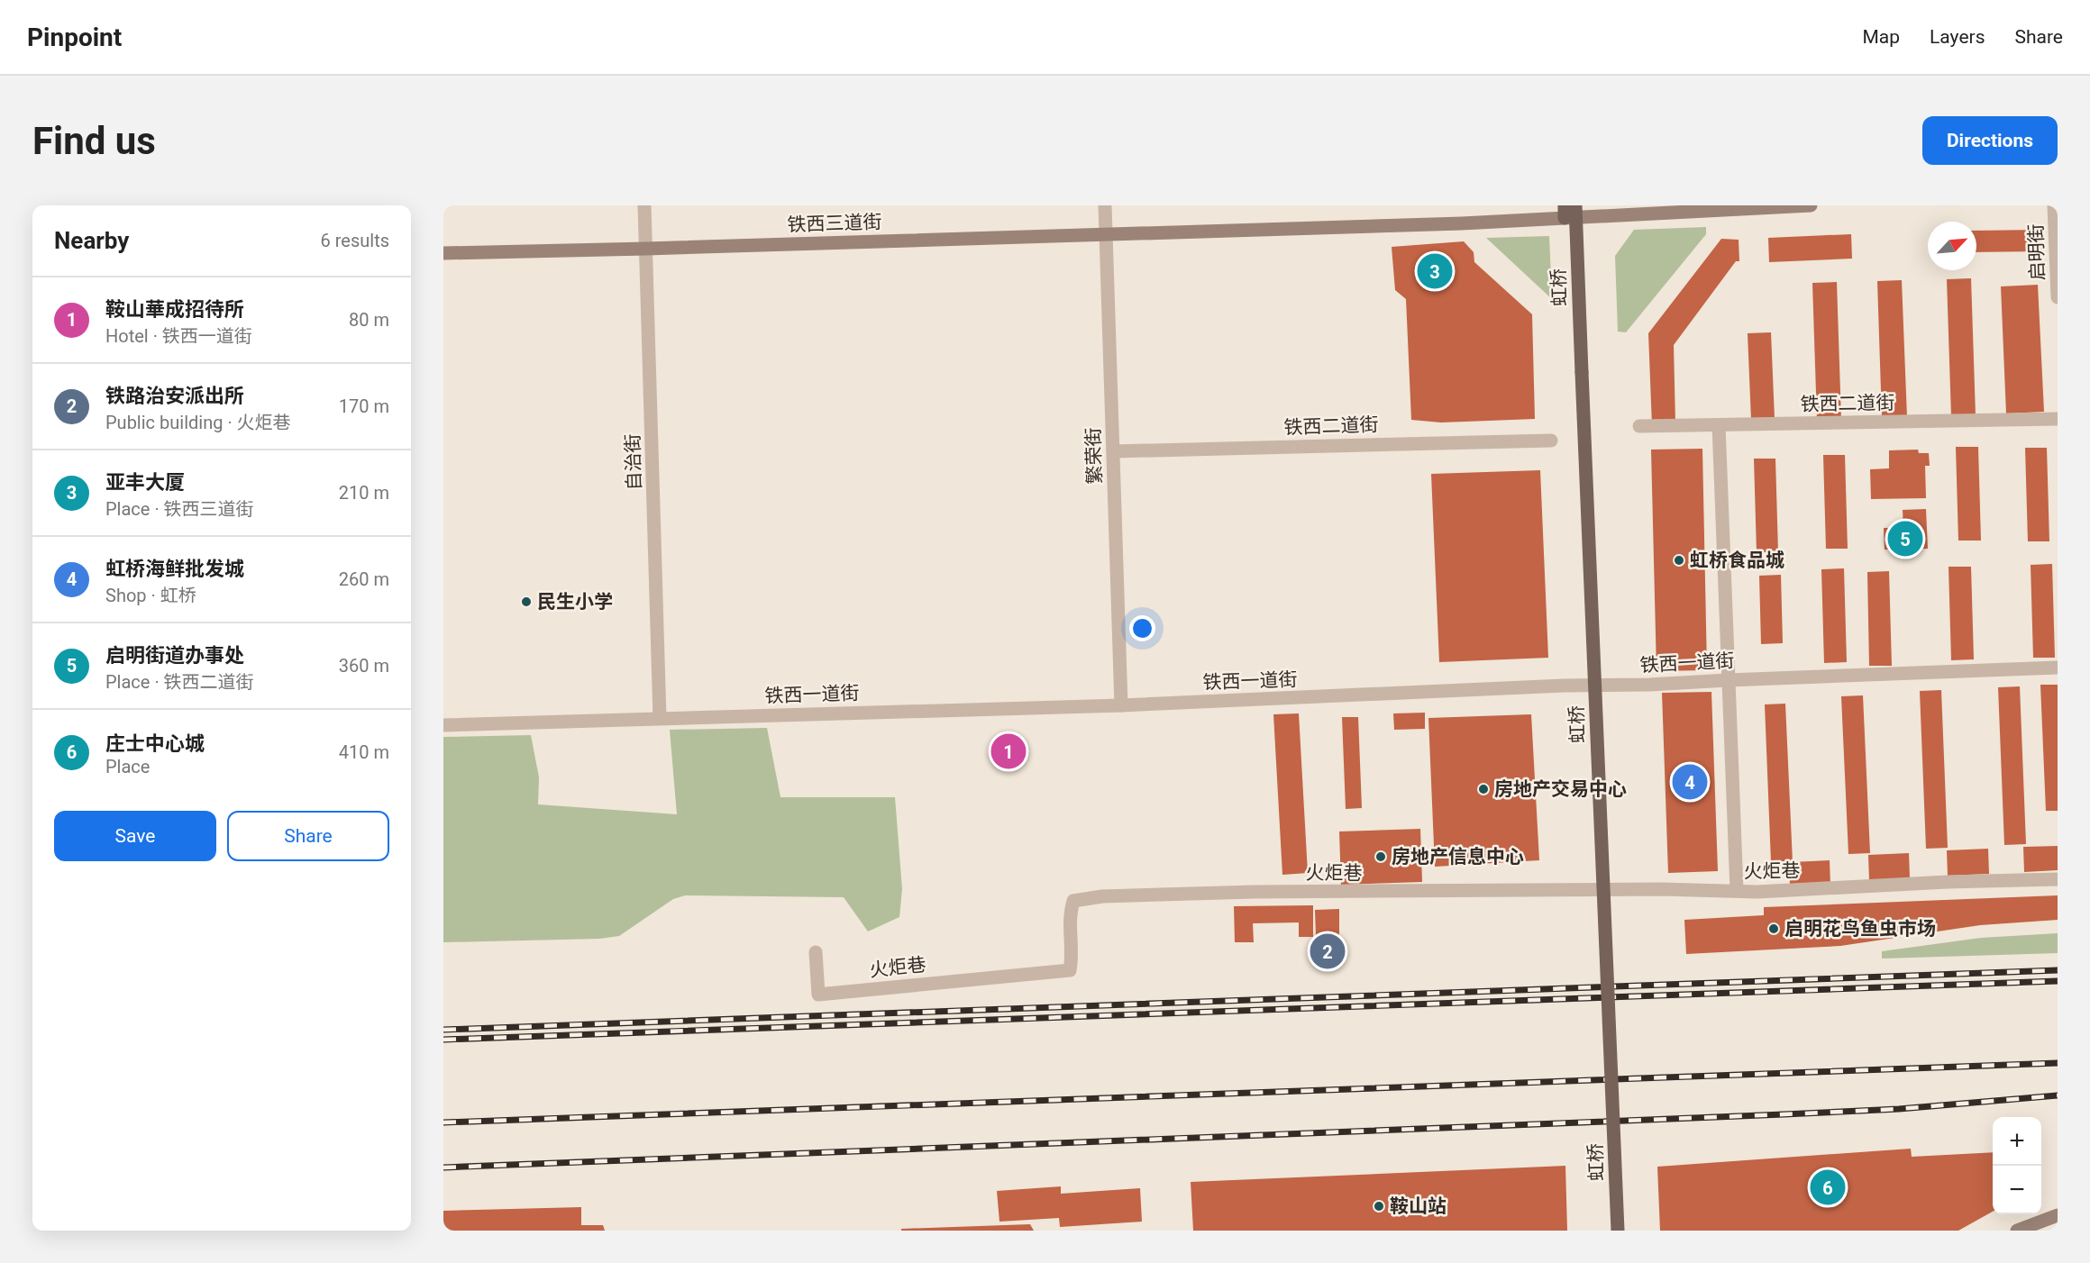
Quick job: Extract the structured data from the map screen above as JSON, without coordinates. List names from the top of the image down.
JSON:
{
  "streets": {
    "main road": ["铁西三道街", "虹桥"],
    "street": [
      "启明街",
      "铁西二道街",
      "繁荣街",
      "自治街",
      "铁西一道街",
      "火炬巷"
    ]
  },
  "crossings": [
    ["铁西三道街", "虹桥"],
    ["铁西三道街", "繁荣街"],
    ["铁西三道街", "自治街"],
    ["铁西二道街", "繁荣街"],
    ["繁荣街", "铁西一道街"],
    ["自治街", "铁西一道街"]
  ],
  "places": [
    "虹桥食品城",
    "民生小学",
    "房地产交易中心",
    "房地产信息中心",
    "启明花鸟鱼虫市场",
    "鞍山站"
  ],
  "north": "top right",
  "page": {
    "header": "Pinpoint",
    "nav": ["Map", "Layers", "Share"],
    "buttons": [
      "Directions",
      ["Save", "Share"]
    ],
    "title": "Find us",
    "heading": ["Nearby", "6 results"],
    "pins": [
      "3",
      "5",
      "1",
      "4",
      "2",
      "6"
    ],
    "list": [
      {
        "mark": "1",
        "name": "鞍山華成招待所",
        "note": "Hotel · 铁西一道街",
        "value": "80 m"
      },
      {
        "mark": "2",
        "name": "铁路治安派出所",
        "note": "Public building · 火炬巷",
        "value": "170 m"
      },
      {
        "mark": "3",
        "name": "亚丰大厦",
        "note": "Place · 铁西三道街",
        "value": "210 m"
      },
      {
        "mark": "4",
        "name": "虹桥海鲜批发城",
        "note": "Shop · 虹桥",
        "value": "260 m"
      },
      {
        "mark": "5",
        "name": "启明街道办事处",
        "note": "Place · 铁西二道街",
        "value": "360 m"
      },
      {
        "mark": "6",
        "name": "庄士中心城",
        "note": "Place",
        "value": "410 m"
      }
    ],
    "map_buttons": ["+", "−"]
  }
}
